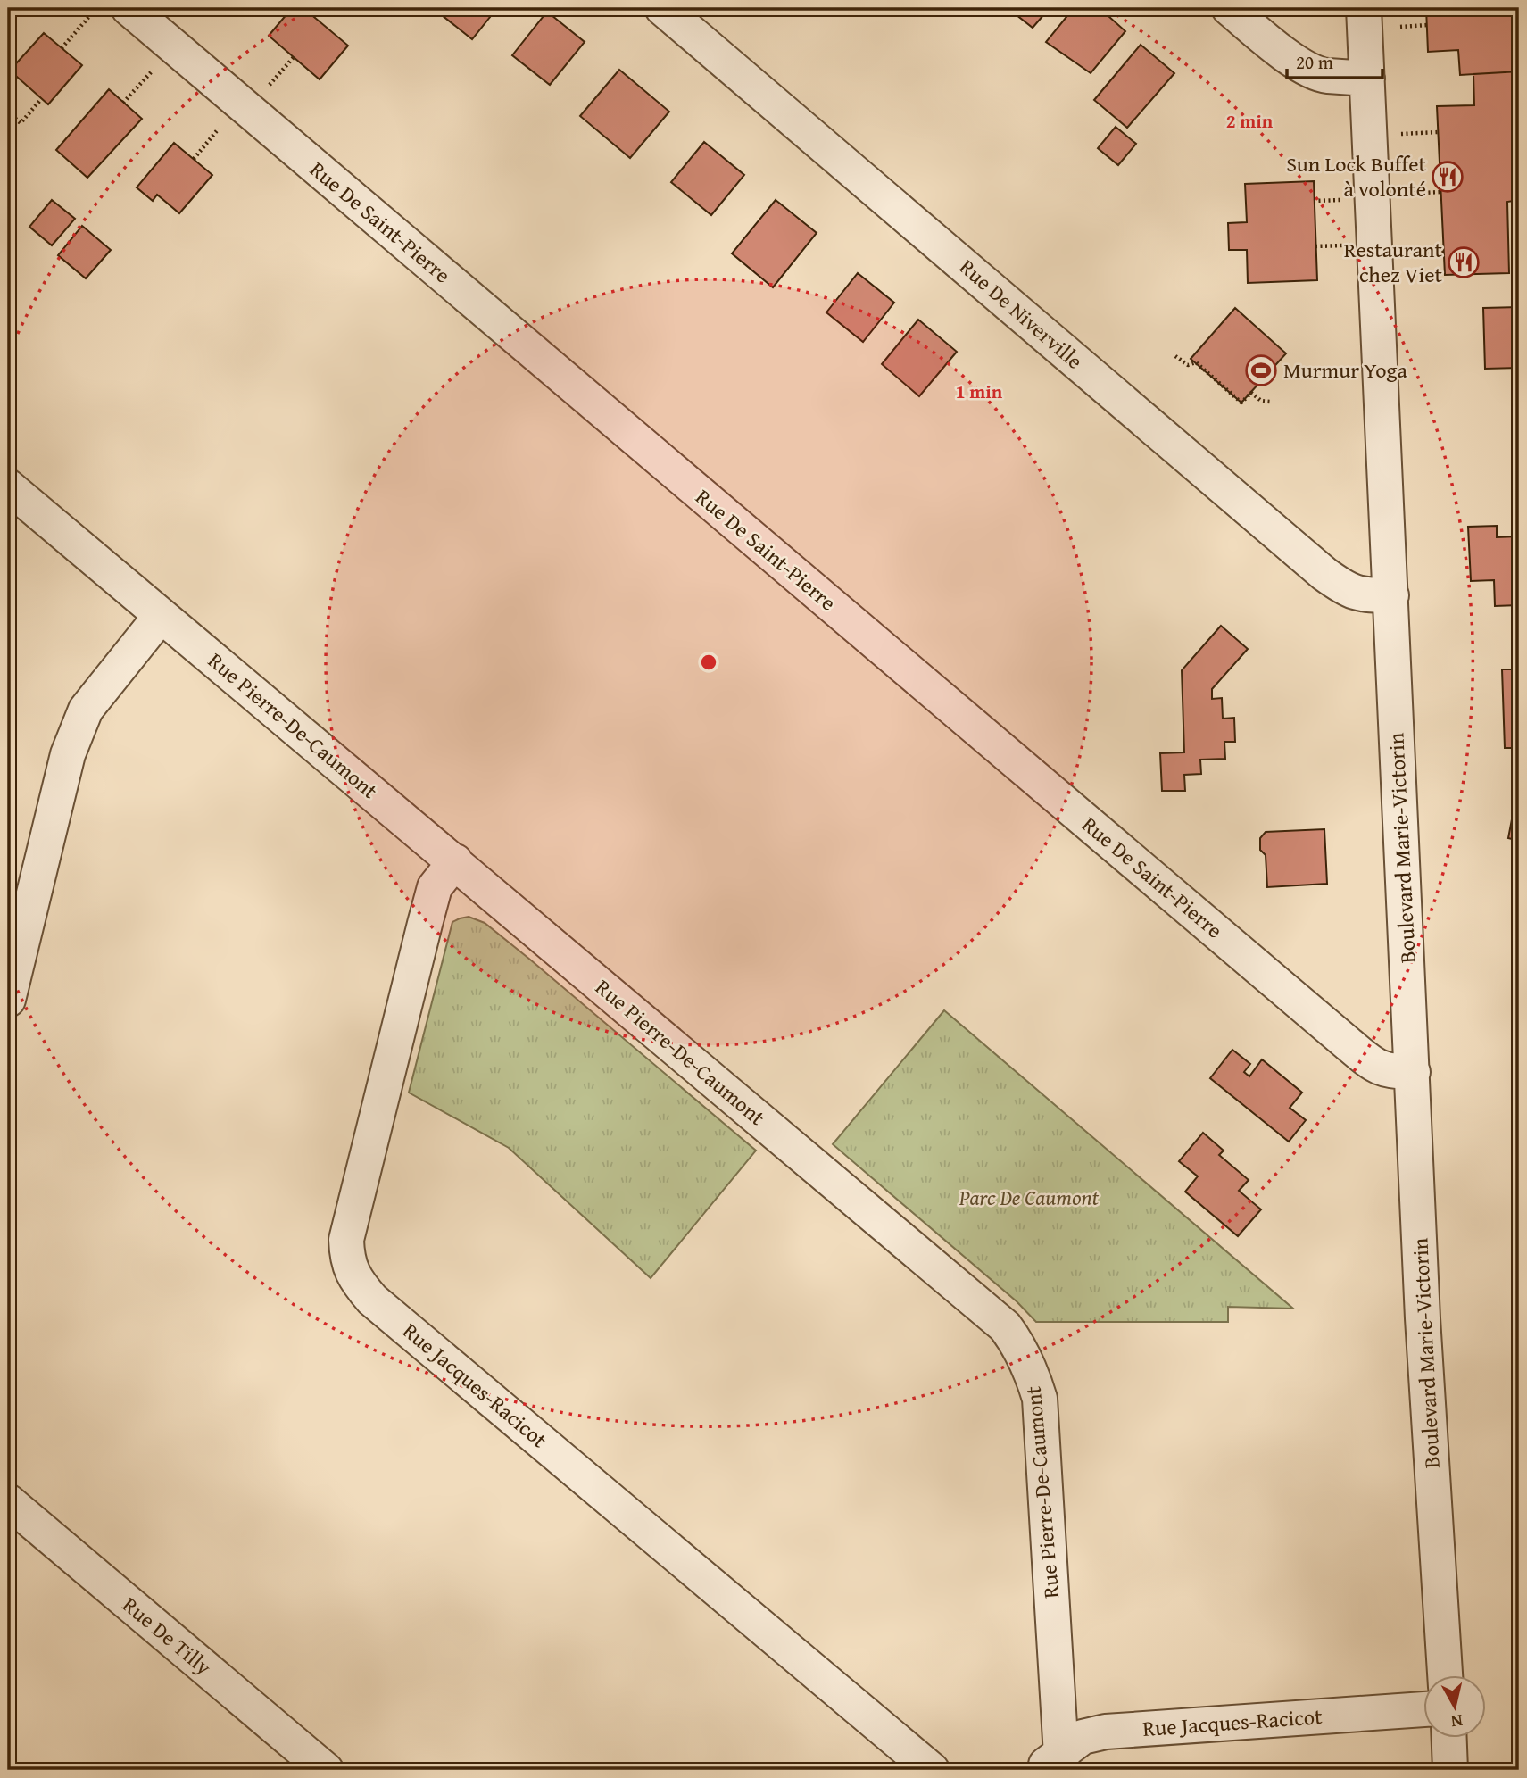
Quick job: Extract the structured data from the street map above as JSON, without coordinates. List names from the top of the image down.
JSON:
{
  "streets": {
    "street": [
      "Rue De Saint-Pierre",
      "Rue De Niverville",
      "Rue Pierre-De-Caumont",
      "Boulevard Marie-Victorin",
      "Rue Jacques-Racicot",
      "Rue De Tilly"
    ]
  },
  "crossings": [
    ["Rue De Saint-Pierre", "Boulevard Marie-Victorin"],
    ["Rue De Niverville", "Boulevard Marie-Victorin"],
    ["Rue Pierre-De-Caumont", "Rue Jacques-Racicot"]
  ],
  "parks": ["Parc De Caumont"],
  "places": {
    "restaurant": ["Sun Lock Buffet à volonté", "Restaurant chez Viet"],
    "sports": ["Murmur Yoga"]
  },
  "scale_bar": "20 m",
  "north": "bottom",
  "rings": ["2 min", "1 min"]
}
